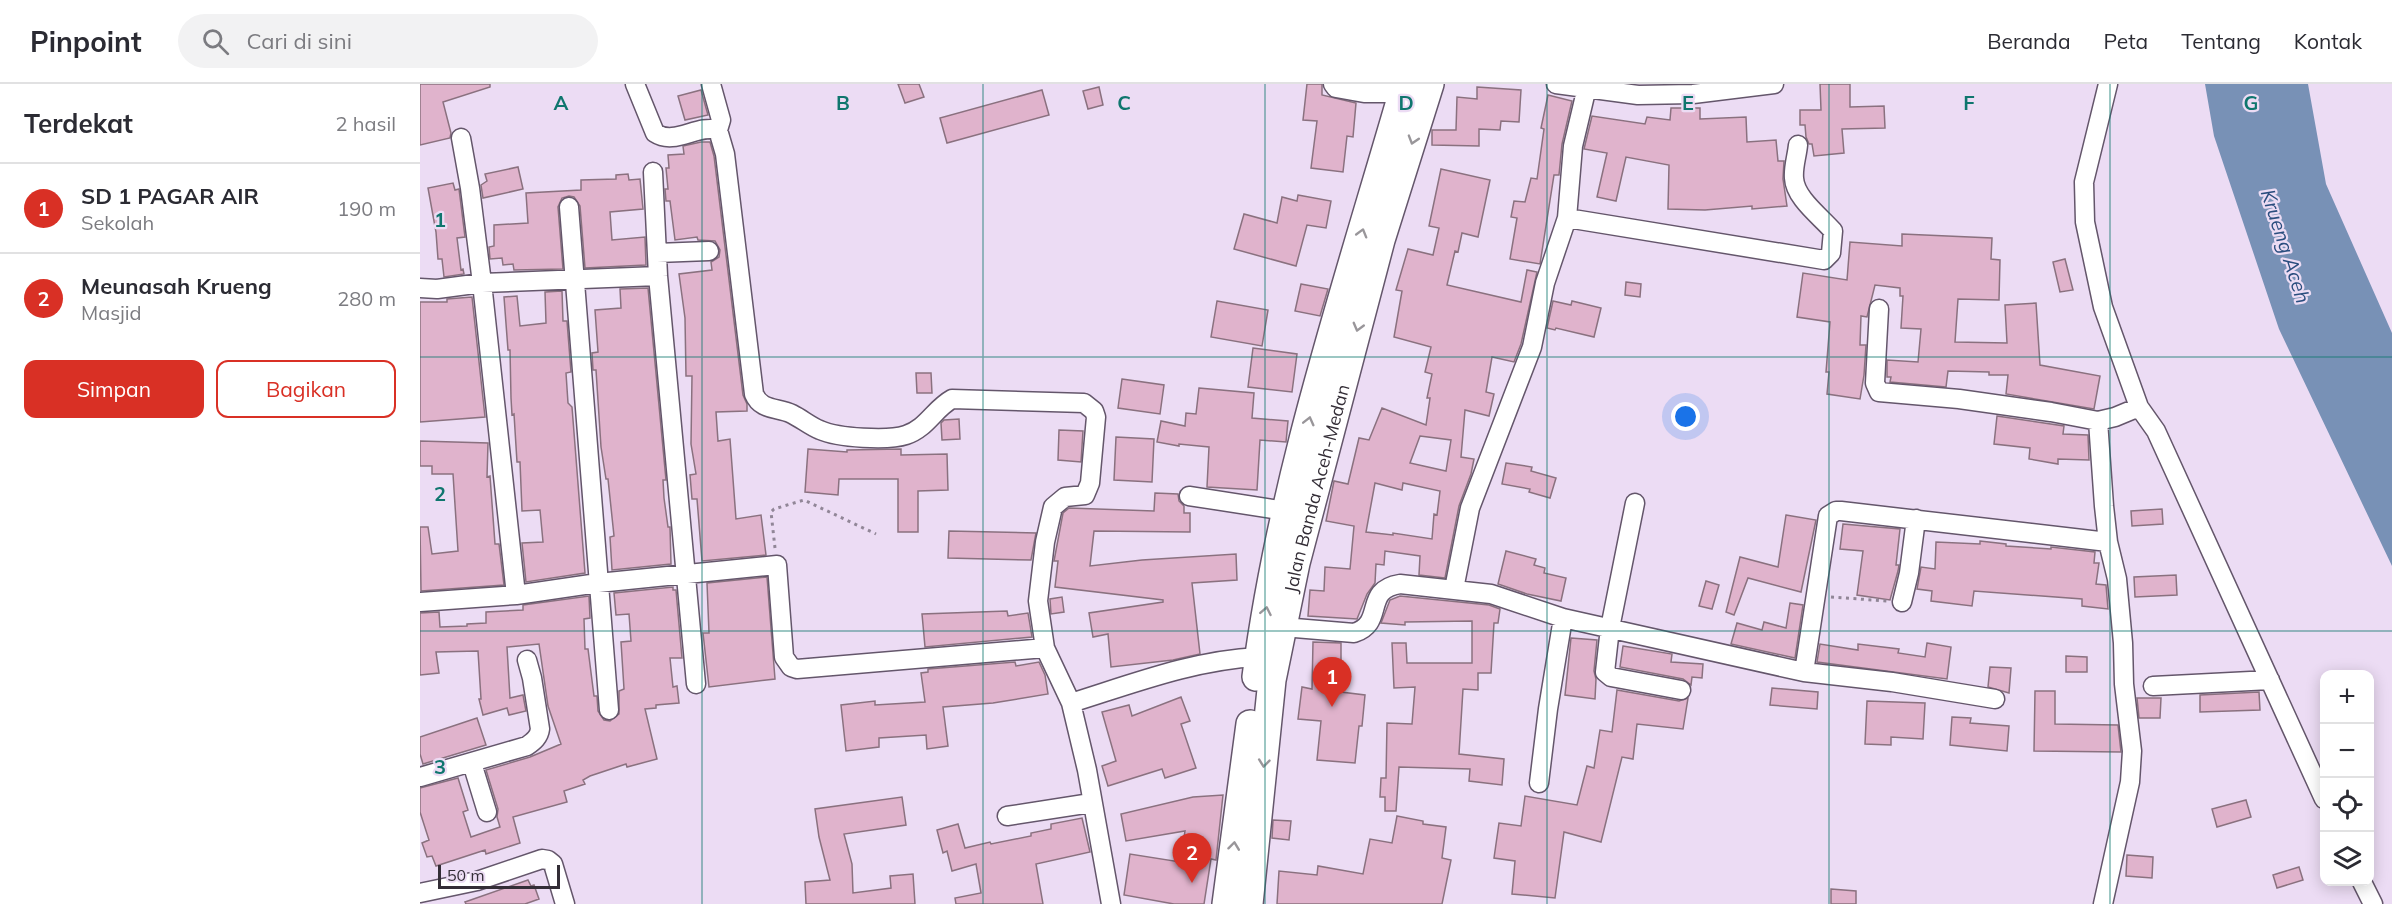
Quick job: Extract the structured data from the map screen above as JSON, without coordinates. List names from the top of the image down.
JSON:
{
  "streets": {
    "highway": ["Jalan Banda Aceh-Medan"]
  },
  "water": ["Krueng Aceh"],
  "scale_bar": "50 m",
  "page": {
    "header": "Pinpoint",
    "search": "Cari di sini",
    "nav": [
      "Beranda",
      "Peta",
      "Tentang",
      "Kontak"
    ],
    "heading": ["Terdekat", "2 hasil"],
    "list": [
      {
        "mark": "1",
        "name": "SD 1 PAGAR AIR",
        "note": "Sekolah",
        "value": "190 m"
      },
      {
        "mark": "2",
        "name": "Meunasah Krueng",
        "note": "Masjid",
        "value": "280 m"
      }
    ],
    "buttons": ["Simpan", "Bagikan"],
    "pins": ["1", "2"],
    "map_buttons": ["+", "−"],
    "scale": "50 m"
  },
  "grid": {
    "columns": [
      "A",
      "B",
      "C",
      "D",
      "E",
      "F",
      "G"
    ],
    "rows": ["1", "2", "3"]
  }
}
